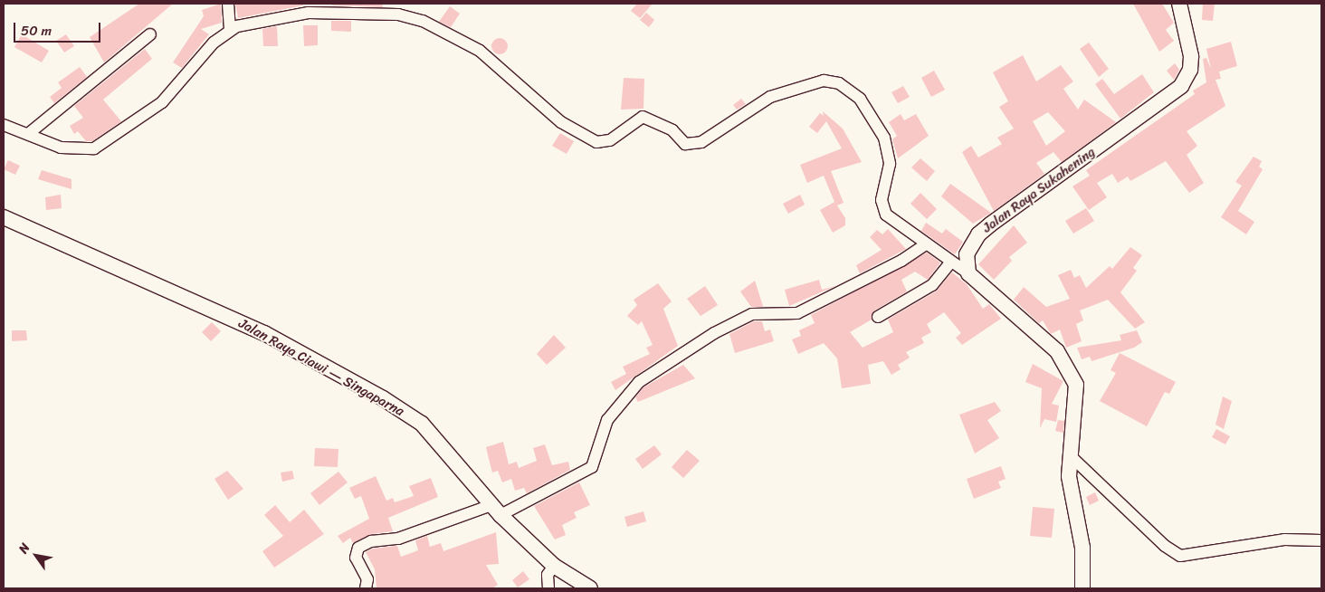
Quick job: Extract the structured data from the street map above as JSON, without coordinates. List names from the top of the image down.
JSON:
{
  "streets": {
    "main road": ["Jalan Raya Sukahening", "Jalan Raya Ciawi — Singaparna"]
  },
  "scale_bar": "50 m",
  "north": "top left"
}
